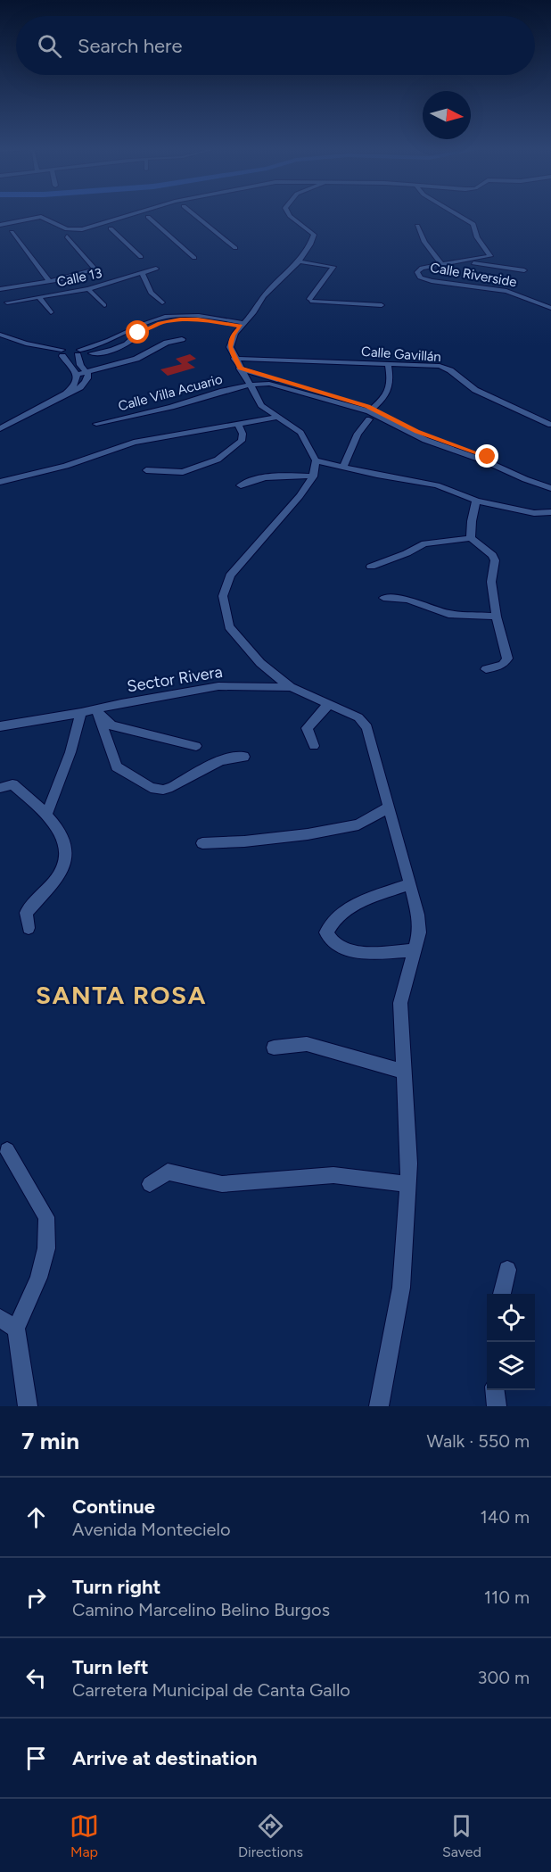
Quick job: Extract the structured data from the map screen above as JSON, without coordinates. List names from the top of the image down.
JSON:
{
  "streets": {
    "street": [
      "Calle Riverside",
      "Calle 13",
      "Calle Gavillán",
      "Calle Villa Acuario",
      "Sector Rivera"
    ]
  },
  "districts": ["SANTA ROSA"],
  "north": "right",
  "page": {
    "search": "Search here",
    "heading": ["7 min", "Walk · 550 m"],
    "list": [
      ["Continue", "Avenida Montecielo", "140 m"],
      ["Turn right", "Camino Marcelino Belino Burgos", "110 m"],
      ["Turn left", "Carretera Municipal de Canta Gallo", "300 m"],
      "Arrive at destination"
    ],
    "nav": ["Map", "Directions", "Saved"]
  }
}
